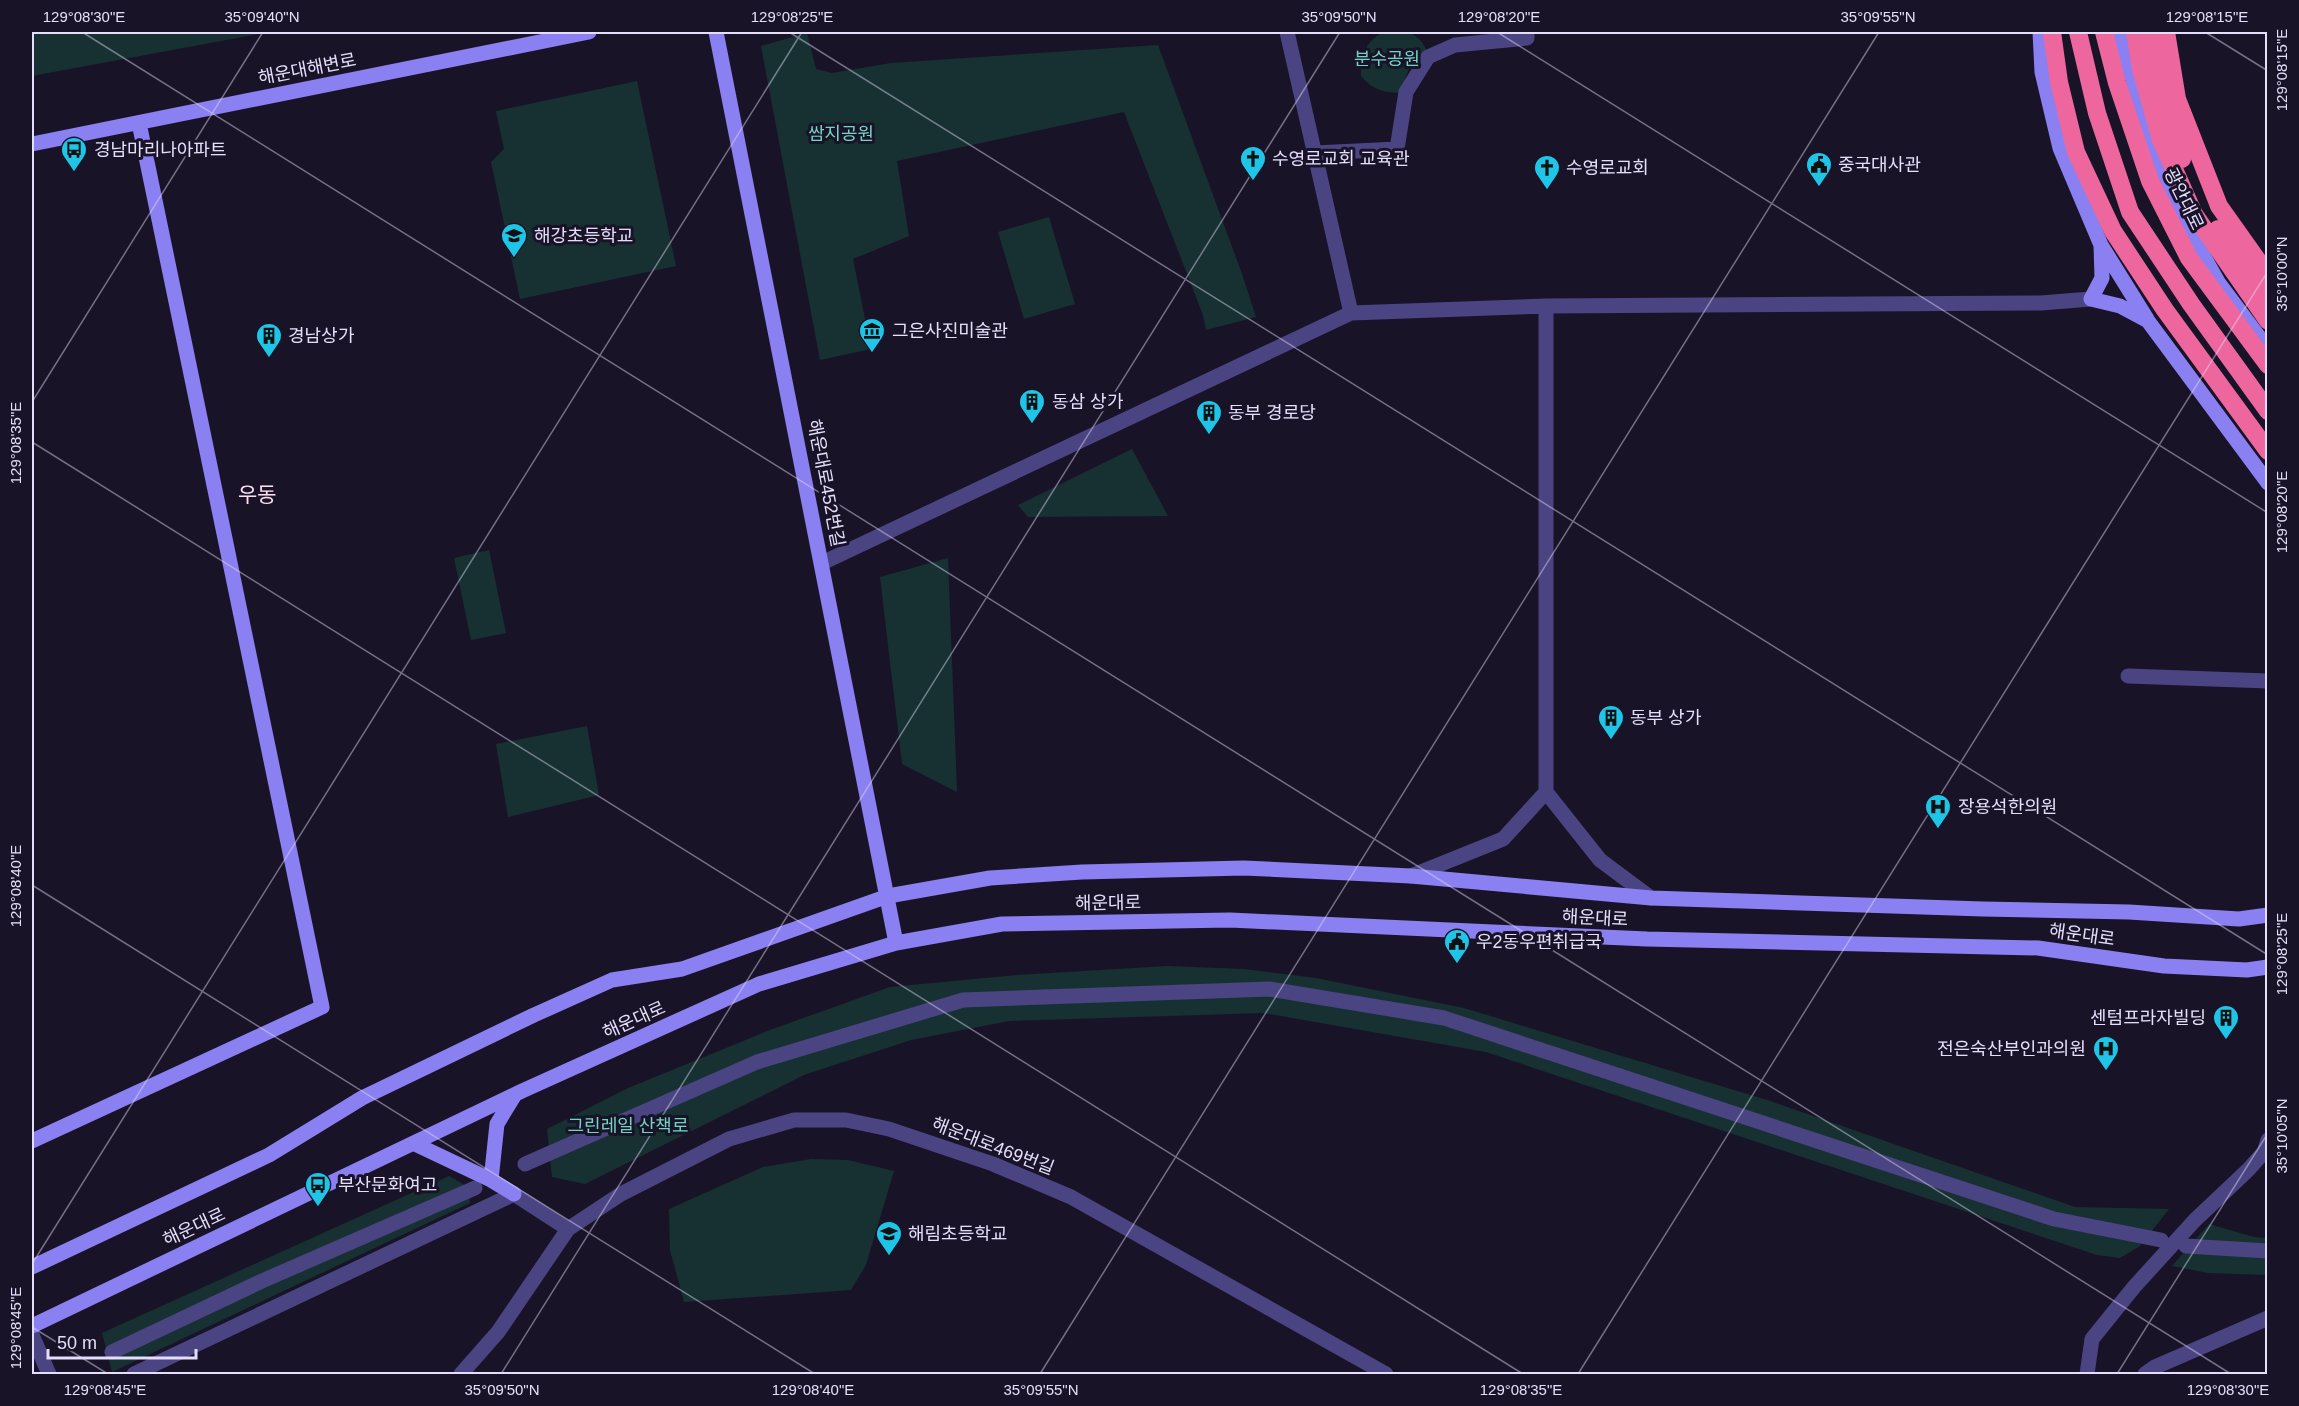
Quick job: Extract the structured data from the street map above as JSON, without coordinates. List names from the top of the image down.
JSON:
{
  "streets": {
    "highway": ["광안대로"],
    "main road": ["해운대해변로", "해운대로452번길", "해운대로"],
    "street": ["해운대로469번길"]
  },
  "crossings": [
    ["해운대로452번길", "해운대로"]
  ],
  "districts": ["우동"],
  "parks": ["분수공원", "쌈지공원", "그린레일 산책로"],
  "places": {
    "bus stop": ["경남마리나아파트", "부산문화여고"],
    "church": ["수영로교회 교육관", "수영로교회"],
    "public building": ["중국대사관", "우2동우편취급국"],
    "school or university": ["해강초등학교", "해림초등학교"],
    "museum": ["그은사진미술관"],
    "building": [
      "경남상가",
      "동삼 상가",
      "동부 경로당",
      "동부 상가",
      "센텀프라자빌딩"
    ],
    "hospital": ["장용석한의원", "전은숙산부인과의원"]
  },
  "scale_bar": "50 m",
  "coordinates": [
    "129°08'30\"E",
    "35°09'40\"N",
    "129°08'25\"E",
    "35°09'50\"N",
    "129°08'20\"E",
    "35°09'55\"N",
    "129°08'15\"E",
    "35°10'00\"N",
    "129°08'35\"E",
    "129°08'40\"E",
    "35°10'05\"N",
    "129°08'45\"E"
  ]
}
